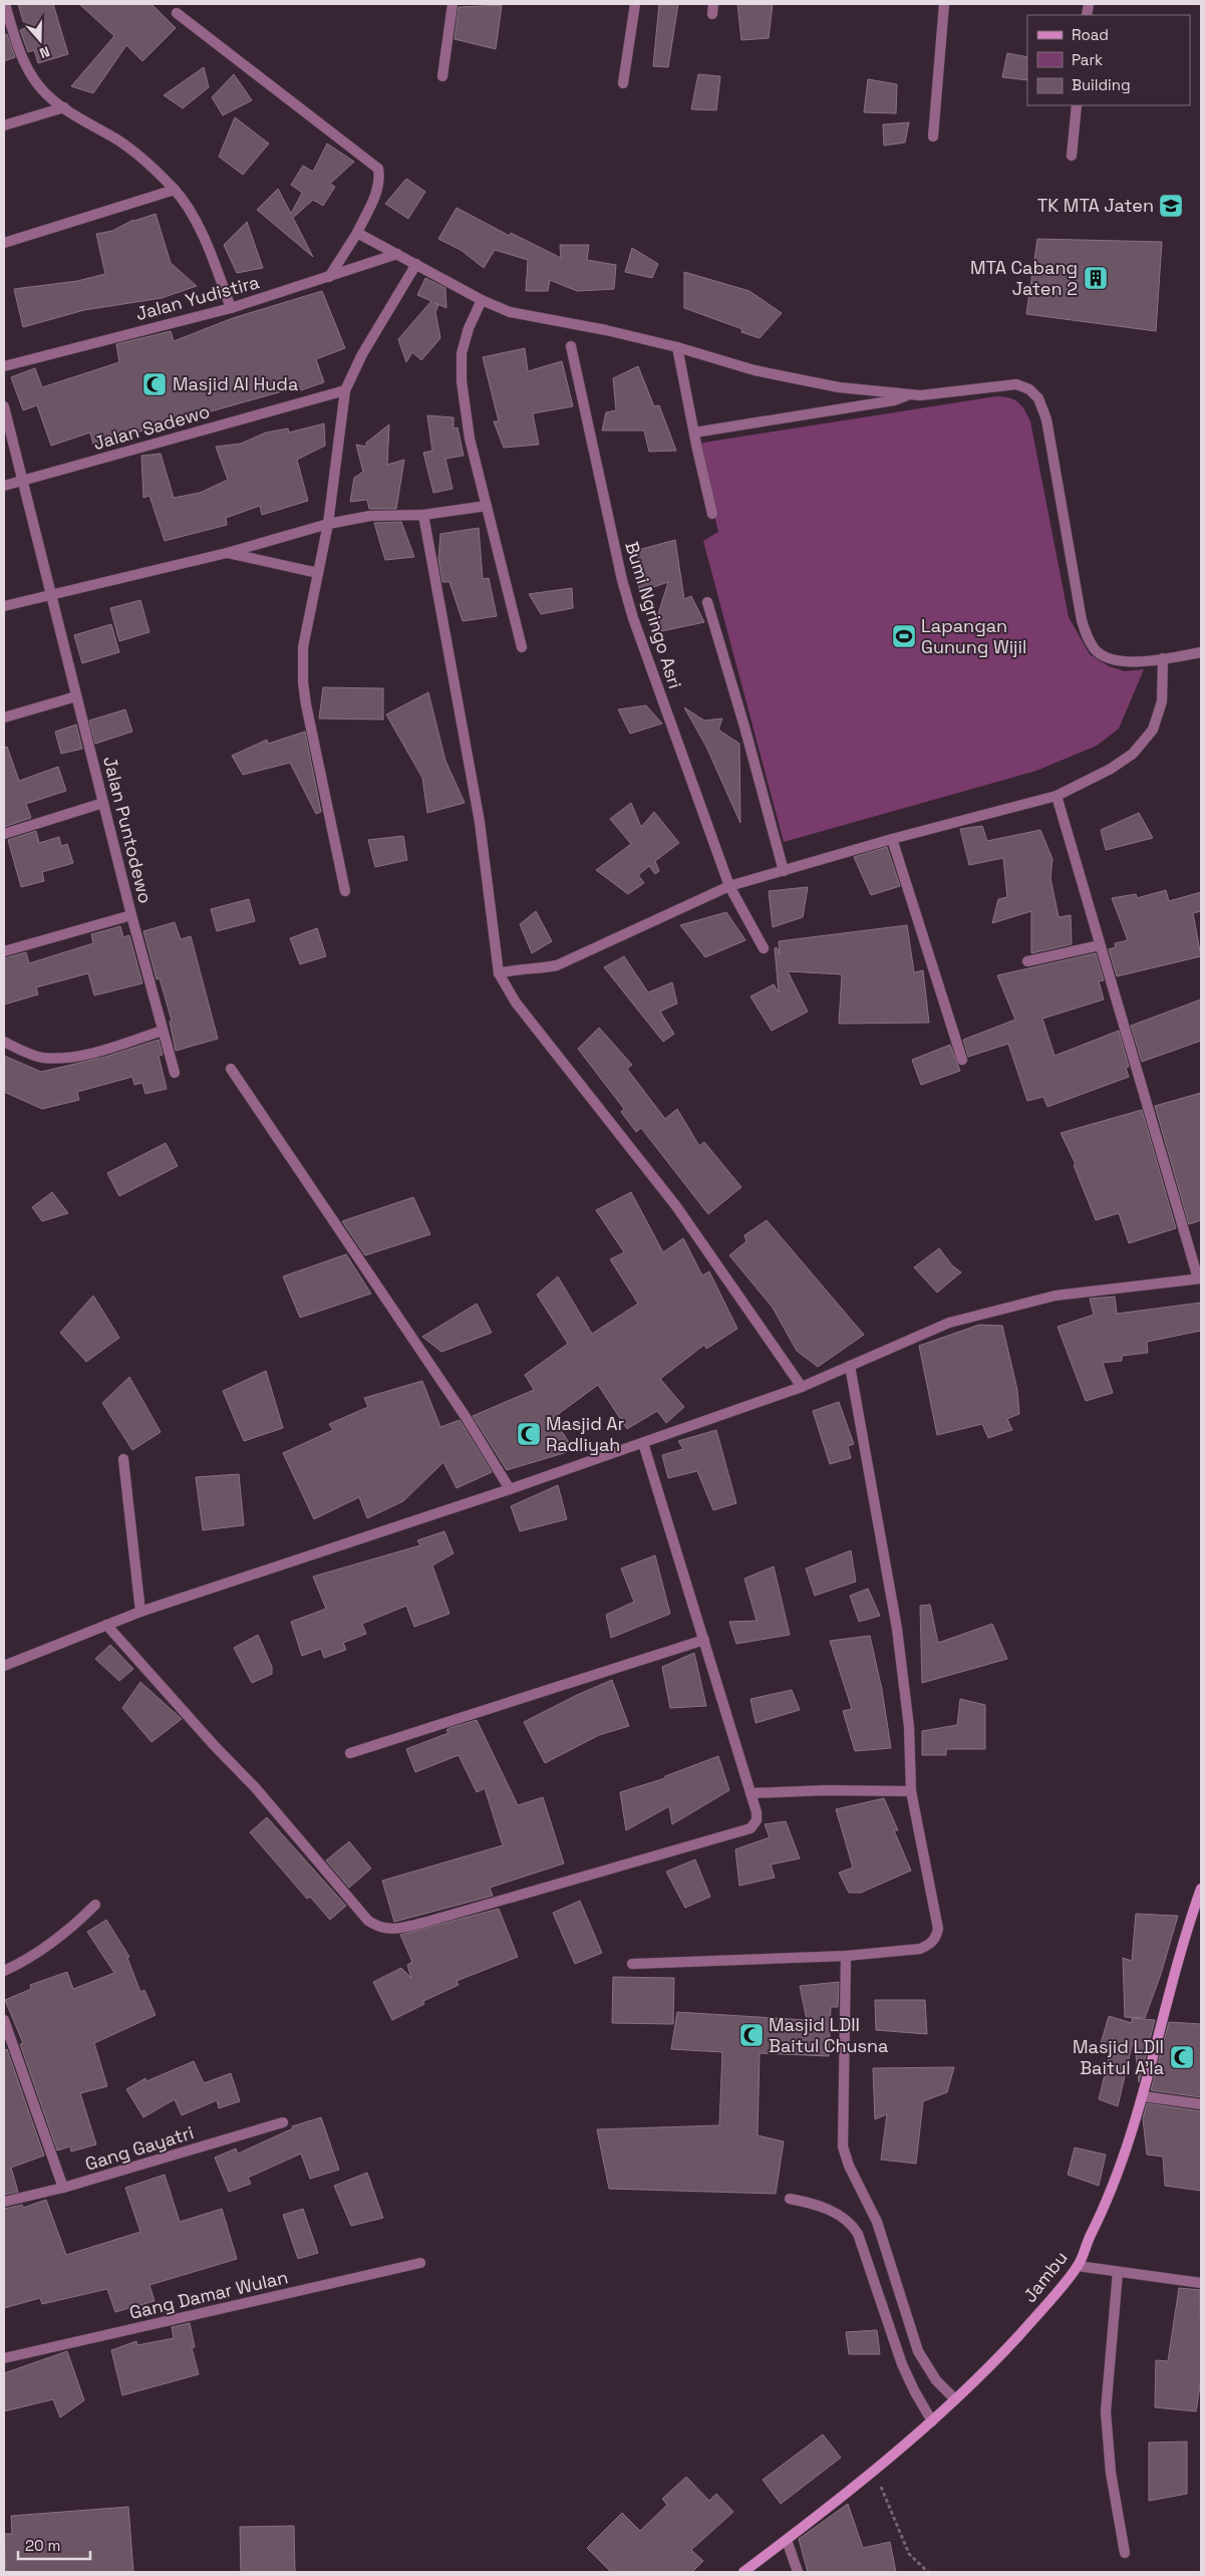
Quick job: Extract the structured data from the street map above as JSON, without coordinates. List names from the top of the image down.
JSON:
{
  "streets": {
    "street": [
      "Jalan Yudistira",
      "Jalan Sadewo",
      "Bumi Ngringo Asri",
      "Jalan Puntodewo",
      "Gang Gayatri",
      "Jambu",
      "Gang Damar Wulan"
    ]
  },
  "crossings": [
    ["Jalan Sadewo", "Jalan Puntodewo"]
  ],
  "places": {
    "school or university": ["TK MTA Jaten"],
    "building": ["MTA Cabang Jaten 2"],
    "mosque": [
      "Masjid Al Huda",
      "Masjid Ar Radliyah",
      "Masjid LDII Baitul Chusna",
      "Masjid LDII Baitul A'la"
    ],
    "sports": ["Lapangan Gunung Wijil"]
  },
  "legend": ["Road", "Park", "Building"],
  "scale_bar": "20 m",
  "north": "bottom"
}
